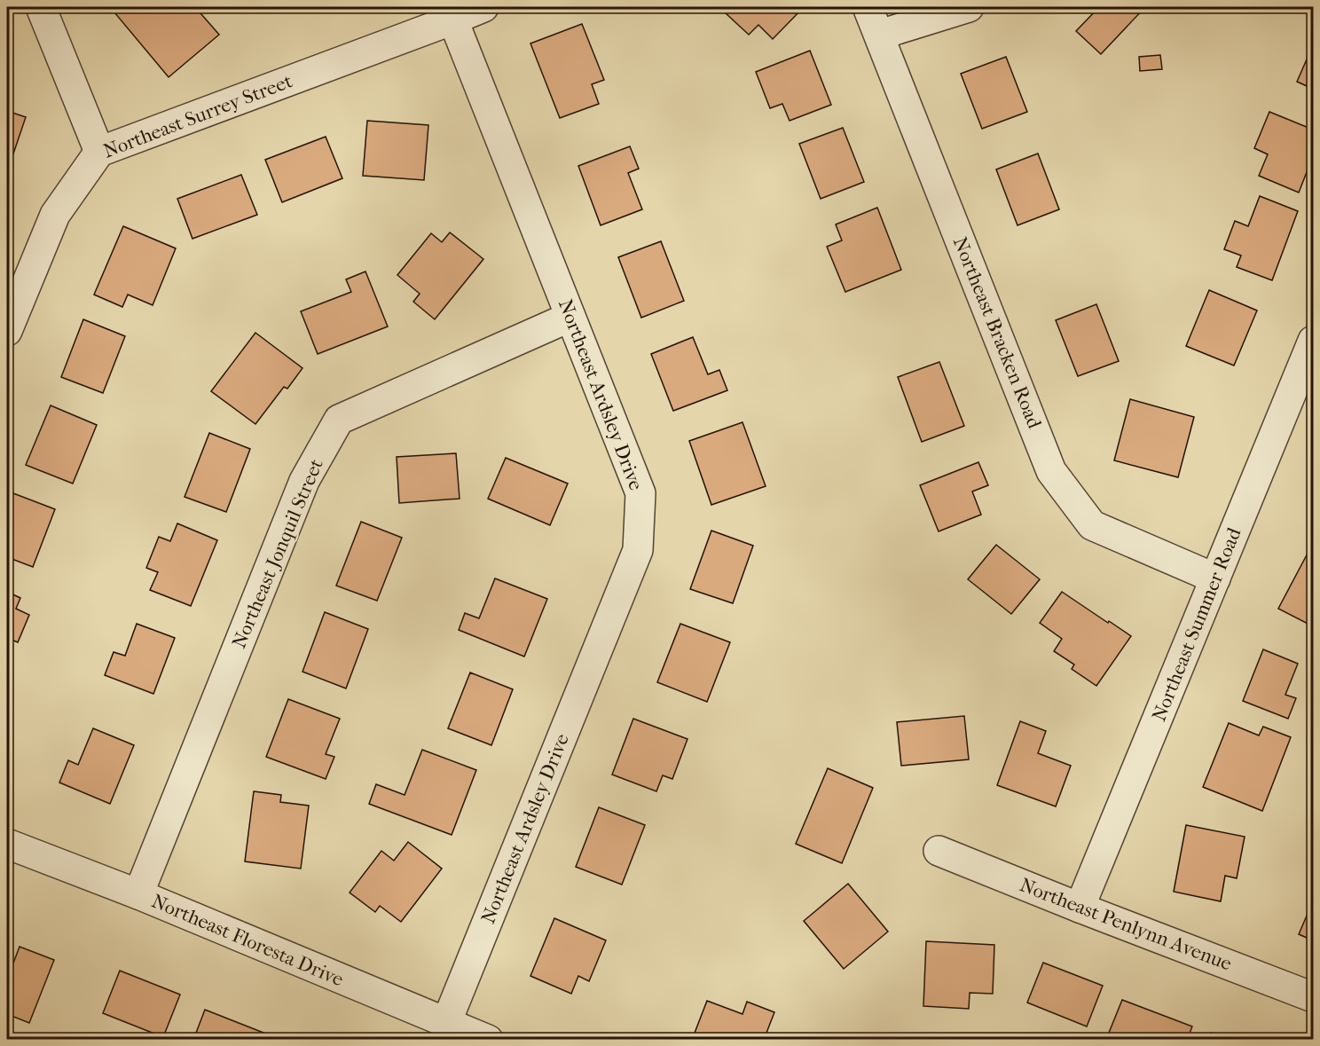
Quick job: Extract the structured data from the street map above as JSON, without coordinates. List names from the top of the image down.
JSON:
{
  "streets": {
    "street": [
      "Northeast Surrey Street",
      "Northeast Bracken Road",
      "Northeast Ardsley Drive",
      "Northeast Jonquil Street",
      "Northeast Summer Road",
      "Northeast Penlynn Avenue",
      "Northeast Floresta Drive"
    ]
  },
  "crossings": [
    ["Northeast Surrey Street", "Northeast Ardsley Drive"],
    ["Northeast Bracken Road", "Northeast Summer Road"],
    ["Northeast Ardsley Drive", "Northeast Jonquil Street"],
    ["Northeast Ardsley Drive", "Northeast Floresta Drive"],
    ["Northeast Jonquil Street", "Northeast Floresta Drive"],
    ["Northeast Summer Road", "Northeast Penlynn Avenue"]
  ]
}
